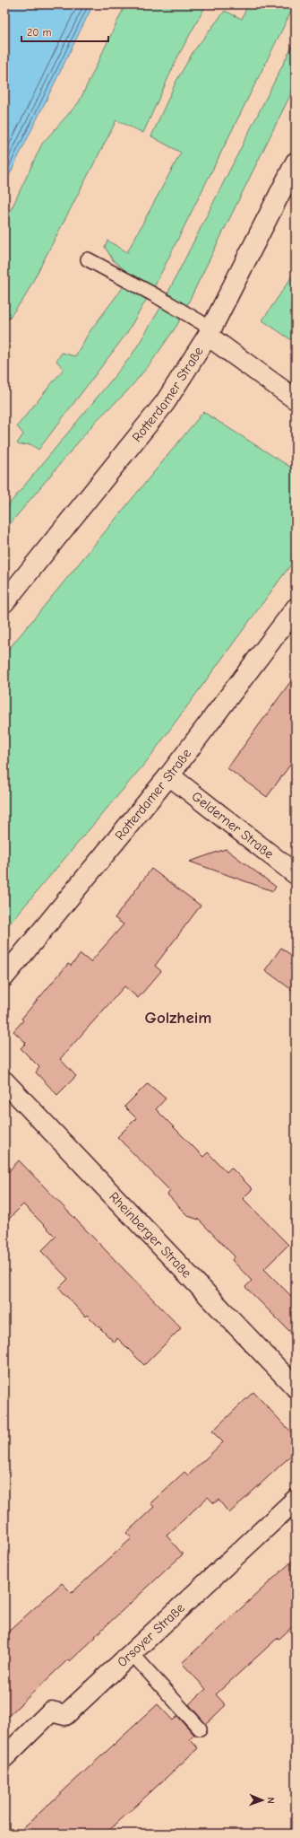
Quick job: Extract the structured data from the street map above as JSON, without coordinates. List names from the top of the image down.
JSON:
{
  "streets": {
    "street": [
      "Rotterdamer Straße",
      "Gelderner Straße",
      "Rheinberger Straße",
      "Orsoyer Straße"
    ]
  },
  "crossings": [
    ["Rotterdamer Straße", "Gelderner Straße"]
  ],
  "districts": ["Golzheim"],
  "scale_bar": "20 m",
  "north": "right"
}
